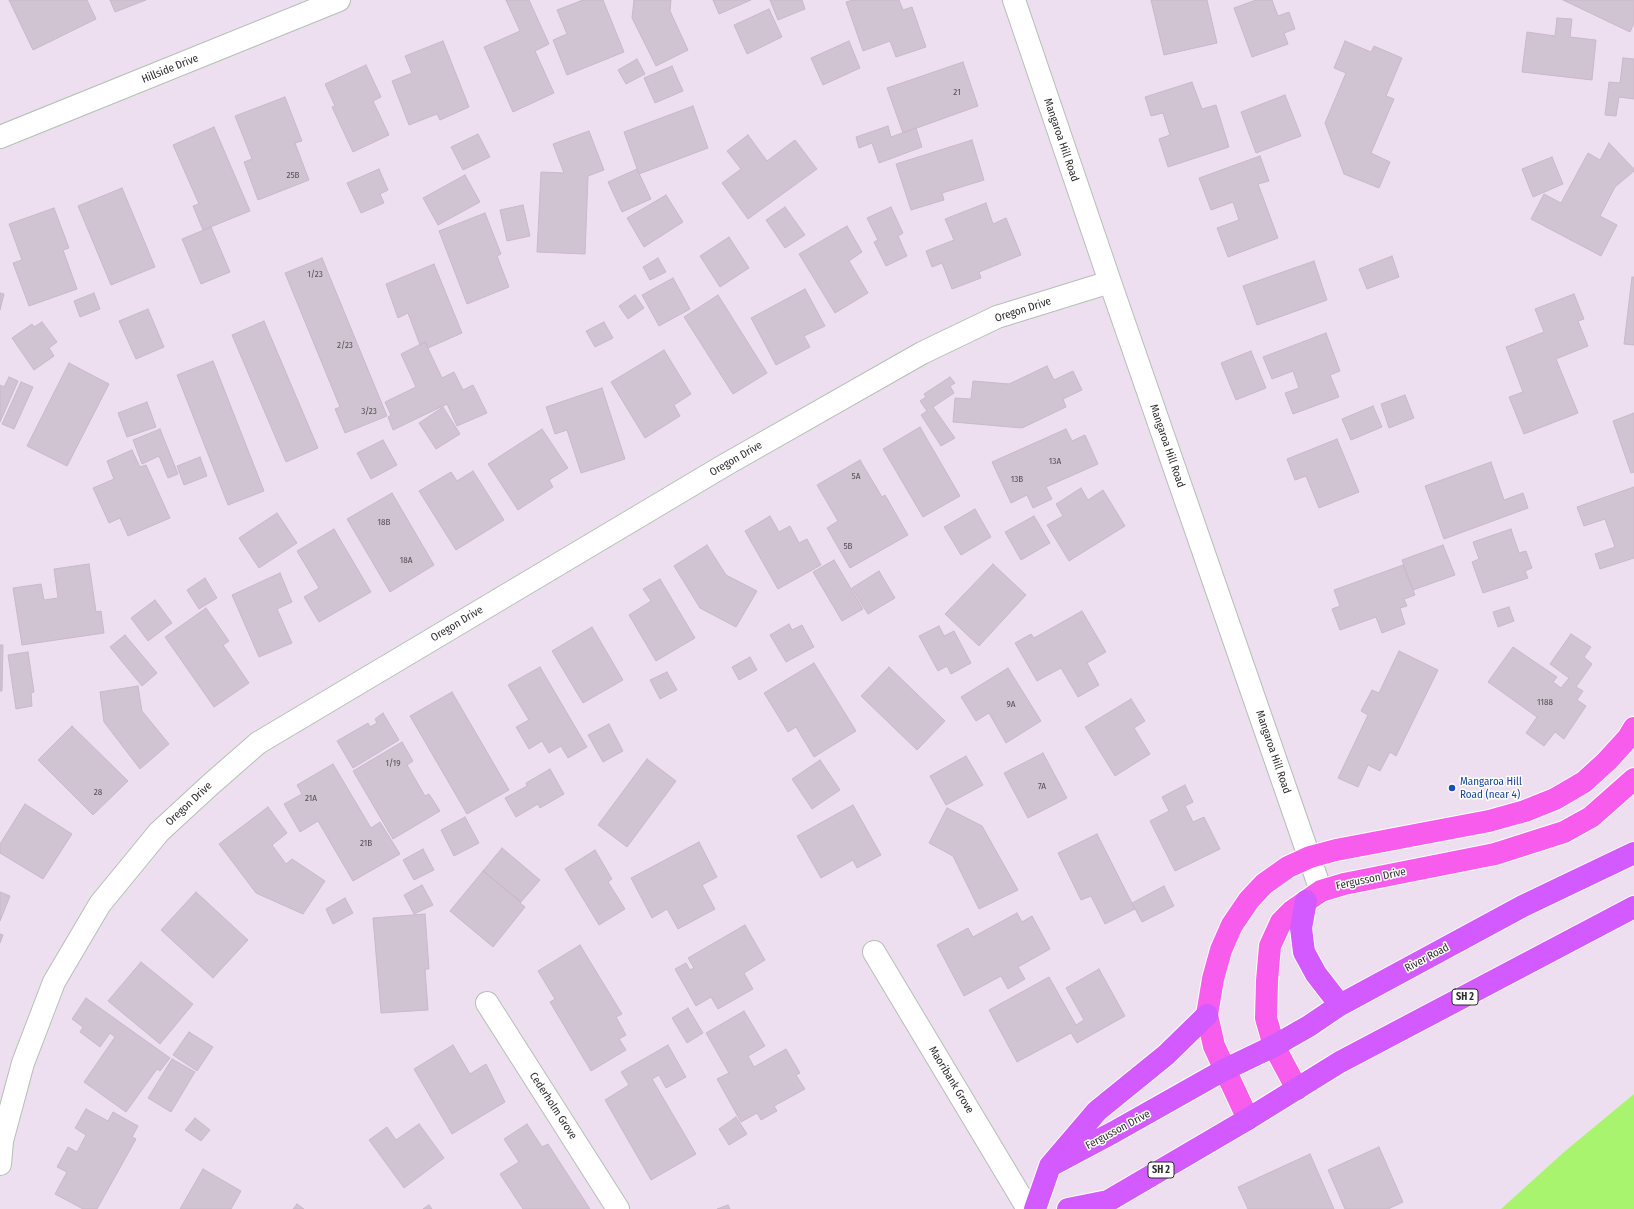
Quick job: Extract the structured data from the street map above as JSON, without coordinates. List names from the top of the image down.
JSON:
{
  "streets": {
    "highway": ["Fergusson Drive", "River Road", "SH 2"],
    "street": [
      "Hillside Drive",
      "Mangaroa Hill Road",
      "Oregon Drive",
      "Maoribank Grove",
      "Cederholm Grove"
    ]
  },
  "crossings": [
    ["Mangaroa Hill Road", "Oregon Drive"],
    ["Mangaroa Hill Road", "Fergusson Drive"],
    ["Fergusson Drive", "River Road"],
    ["Fergusson Drive", "SH 2"]
  ],
  "places": ["Mangaroa Hill Road (near 4)"],
  "house_numbers": [
    "21",
    "25B",
    "1/23",
    "2/23",
    "3/23",
    "13A",
    "5A",
    "13B",
    "18B",
    "5B",
    "18A",
    "1188",
    "9A",
    "1/19",
    "7A",
    "28",
    "21A",
    "21B"
  ]
}
